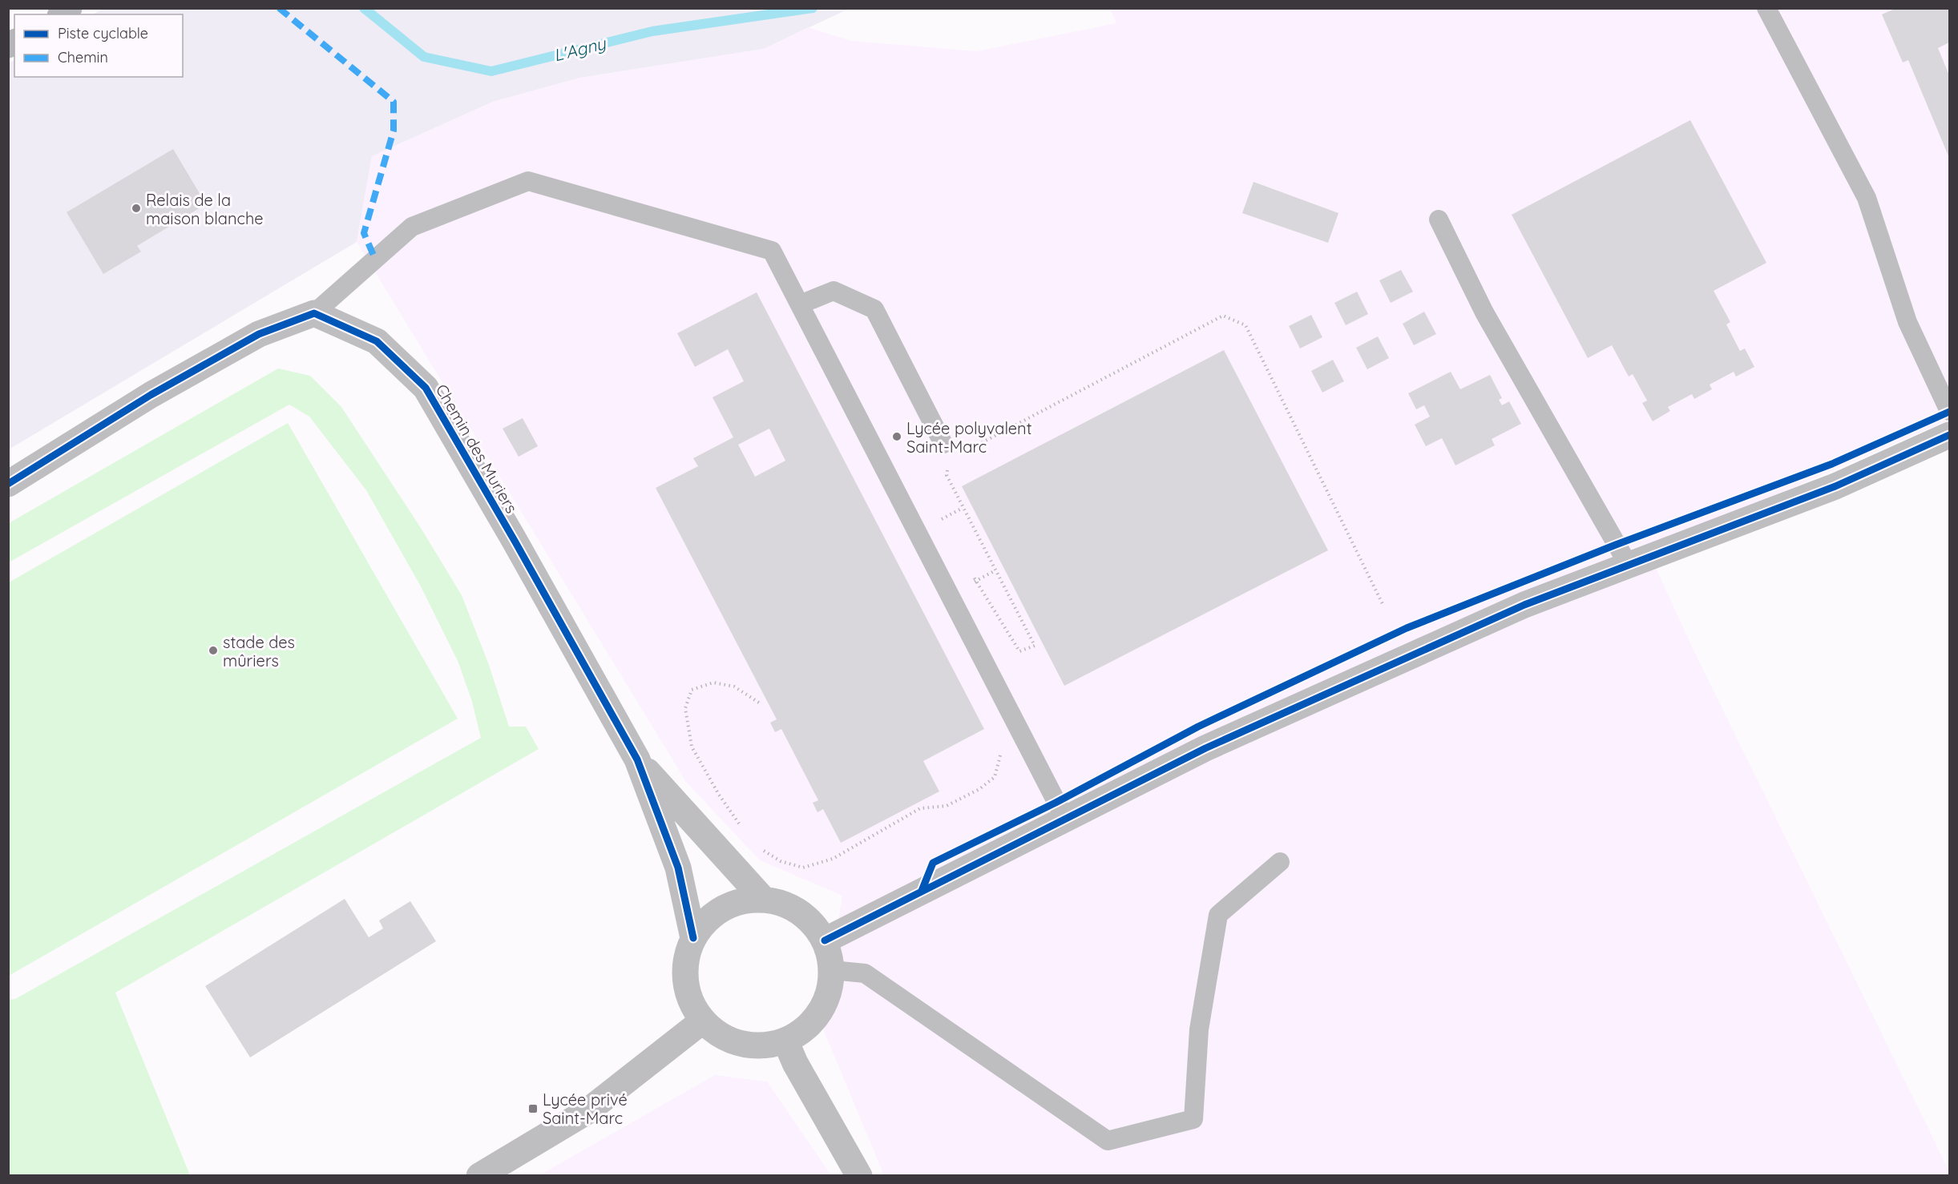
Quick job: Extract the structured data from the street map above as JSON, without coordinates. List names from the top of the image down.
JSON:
{
  "streets": {
    "street": ["Chemin des Muriers"]
  },
  "water": ["L'Agny"],
  "places": {
    "other": ["Relais de la maison blanche", "Lycée polyvalent Saint-Marc", "stade des mûriers"],
    "transit": ["Lycée privé Saint-Marc"]
  },
  "legend": ["Piste cyclable", "Chemin"]
}
